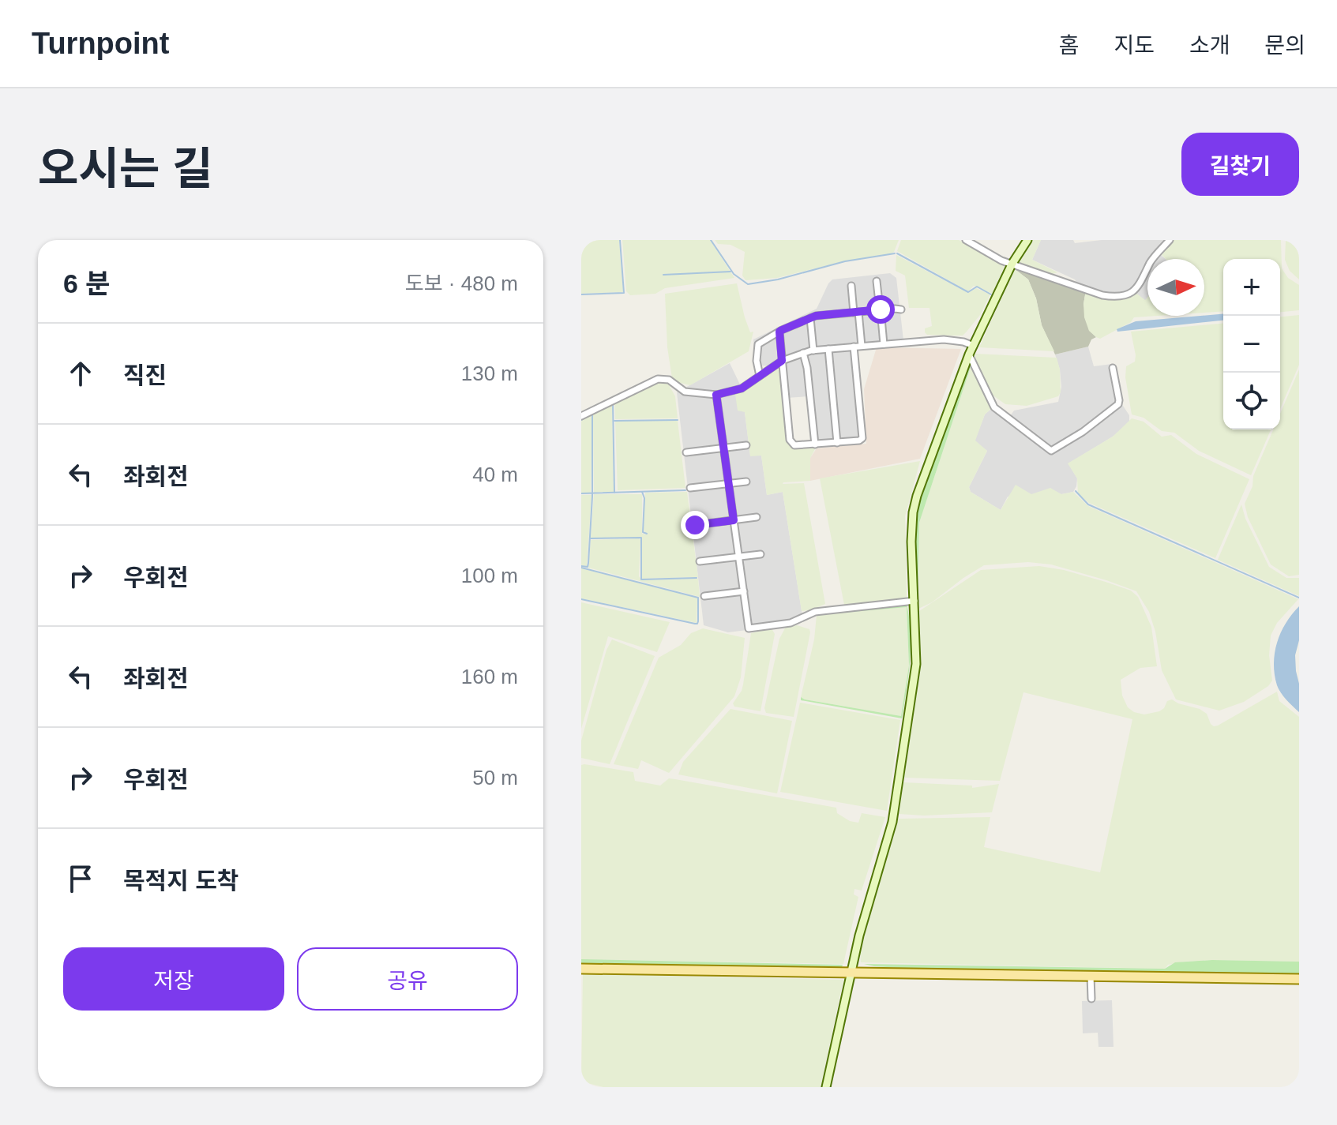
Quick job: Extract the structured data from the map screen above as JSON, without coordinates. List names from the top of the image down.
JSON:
{
  "north": "right",
  "page": {
    "header": "Turnpoint",
    "nav": [
      "홈",
      "지도",
      "소개",
      "문의"
    ],
    "title": "오시는 길",
    "buttons": [
      "길찾기",
      ["저장", "공유"]
    ],
    "heading": ["6 분", "도보 · 480 m"],
    "map_buttons": ["+", "−"],
    "list": [
      ["직진", "130 m"],
      ["좌회전", "40 m"],
      ["우회전", "100 m"],
      ["좌회전", "160 m"],
      ["우회전", "50 m"],
      "목적지 도착"
    ]
  }
}
